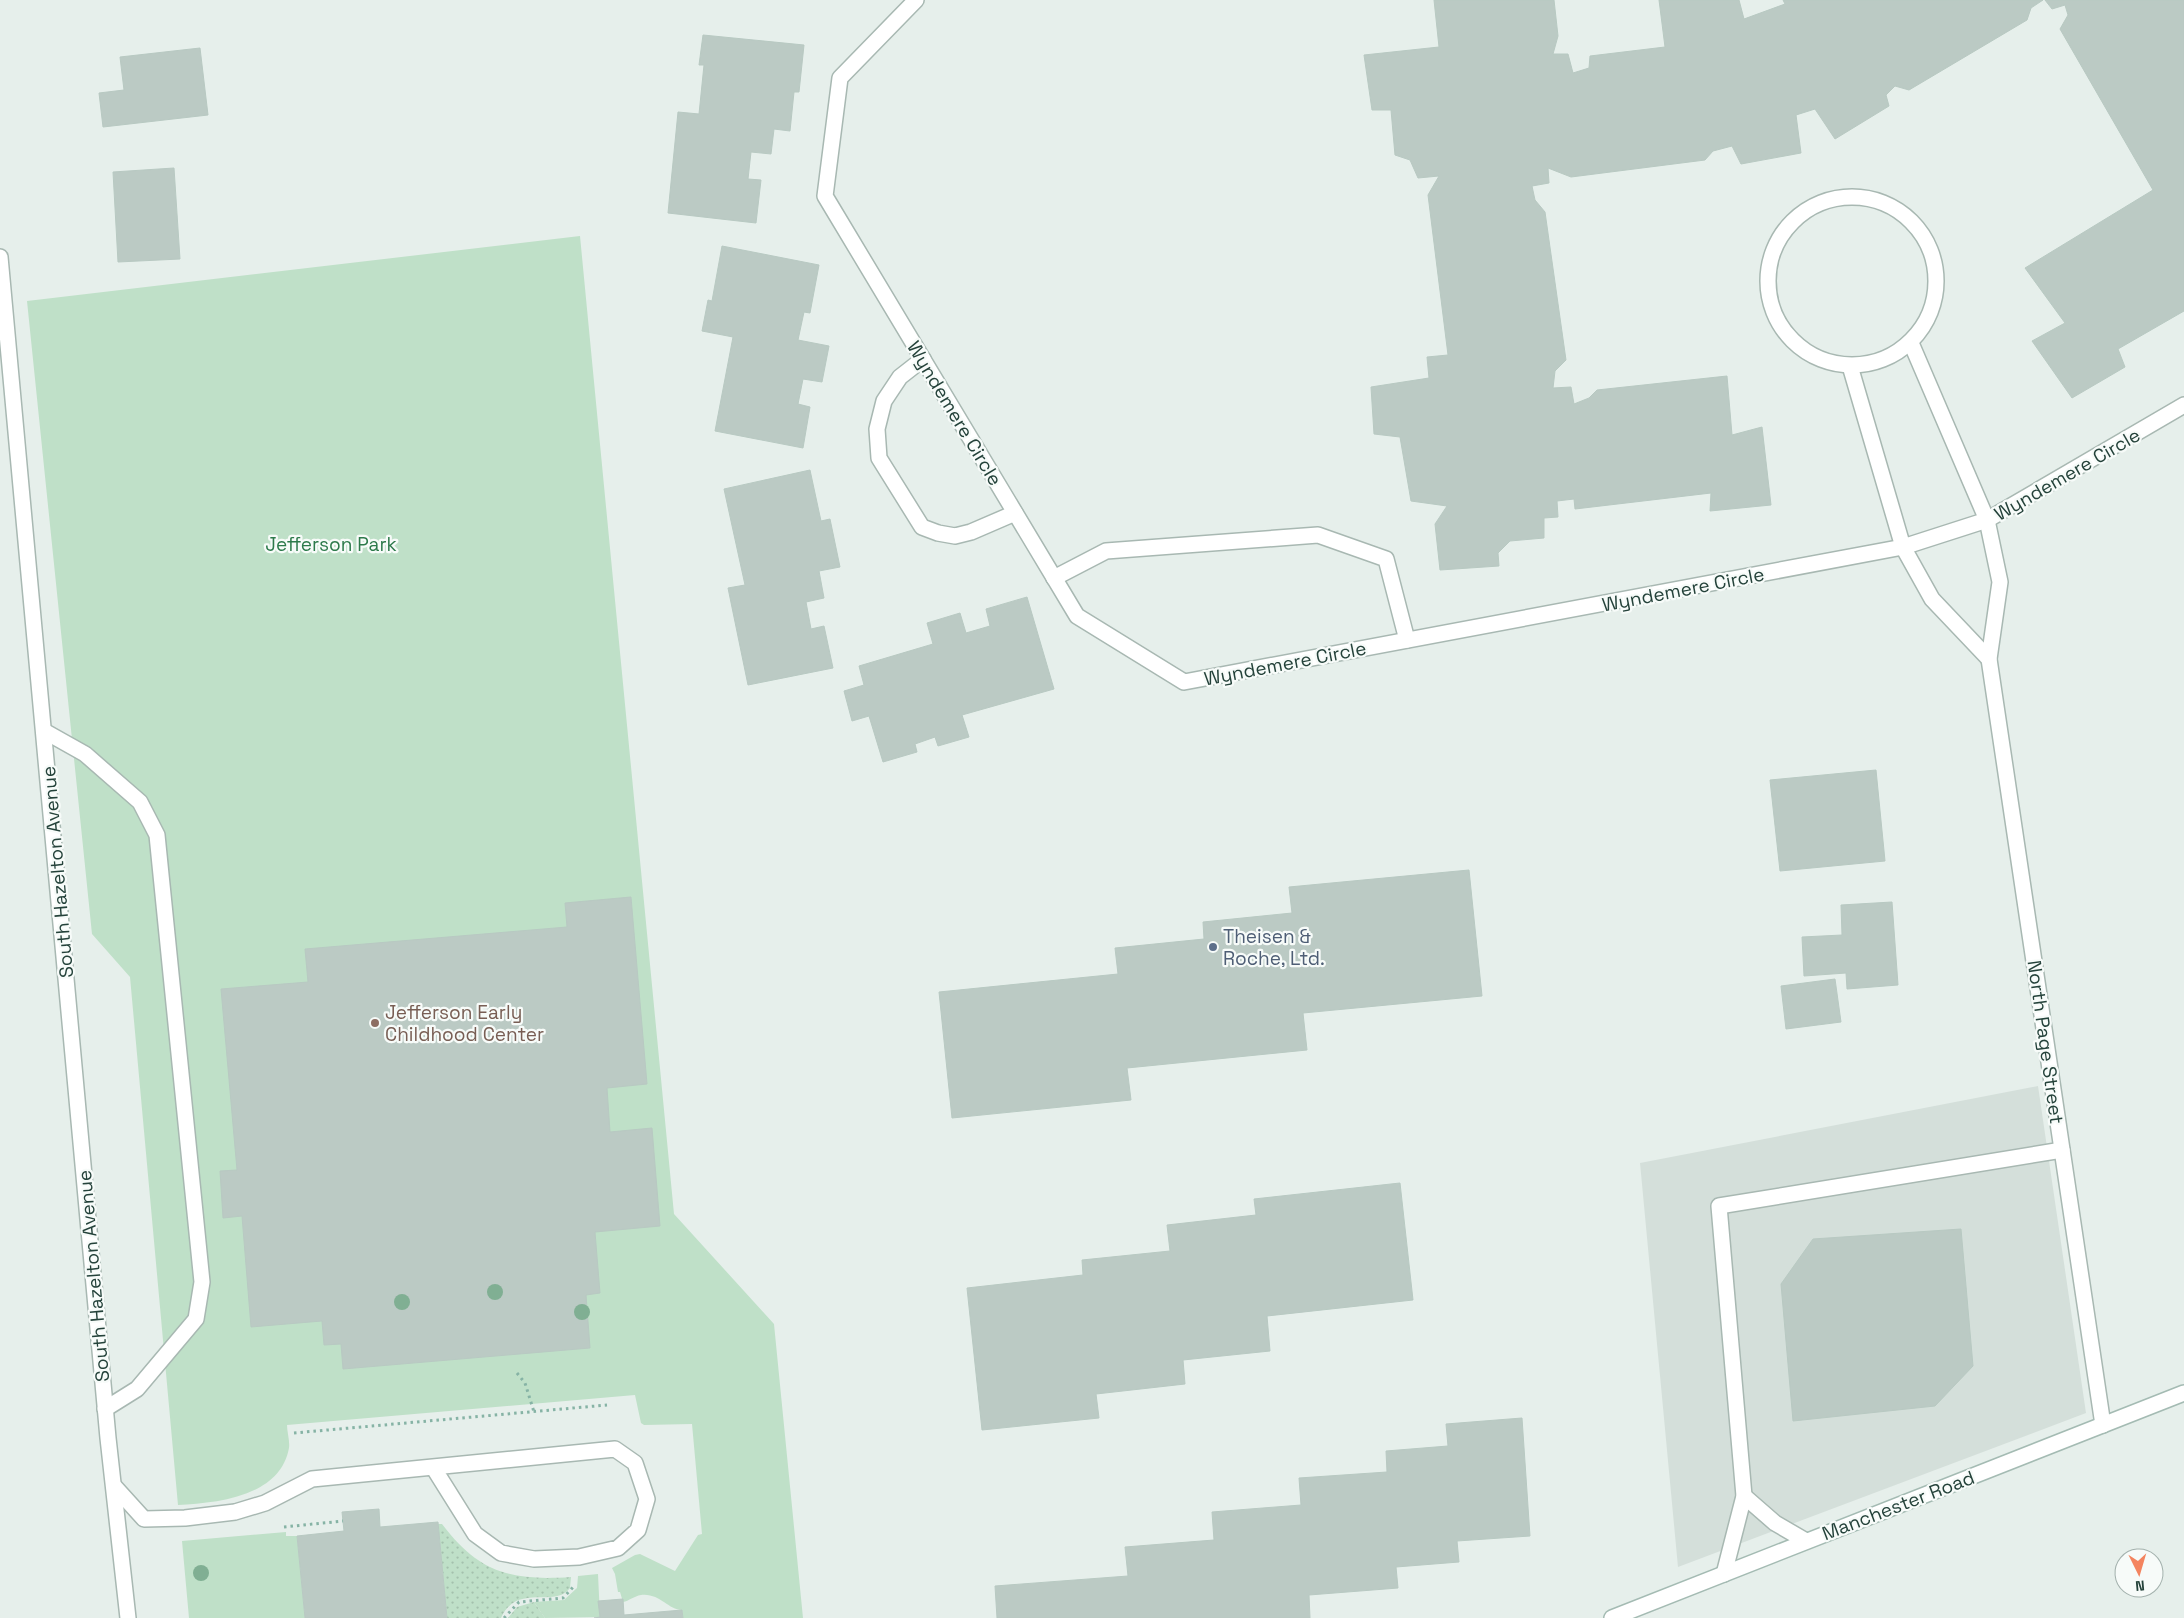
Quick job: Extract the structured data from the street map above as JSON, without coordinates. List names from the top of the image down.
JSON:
{
  "streets": {
    "street": [
      "Wyndemere Circle",
      "South Hazelton Avenue",
      "North Page Street",
      "Manchester Road"
    ]
  },
  "crossings": [
    ["Wyndemere Circle", "North Page Street"],
    ["North Page Street", "Manchester Road"]
  ],
  "parks": ["Jefferson Park"],
  "places": ["Theisen & Roche, Ltd.", "Jefferson Early Childhood Center"],
  "north": "bottom"
}
